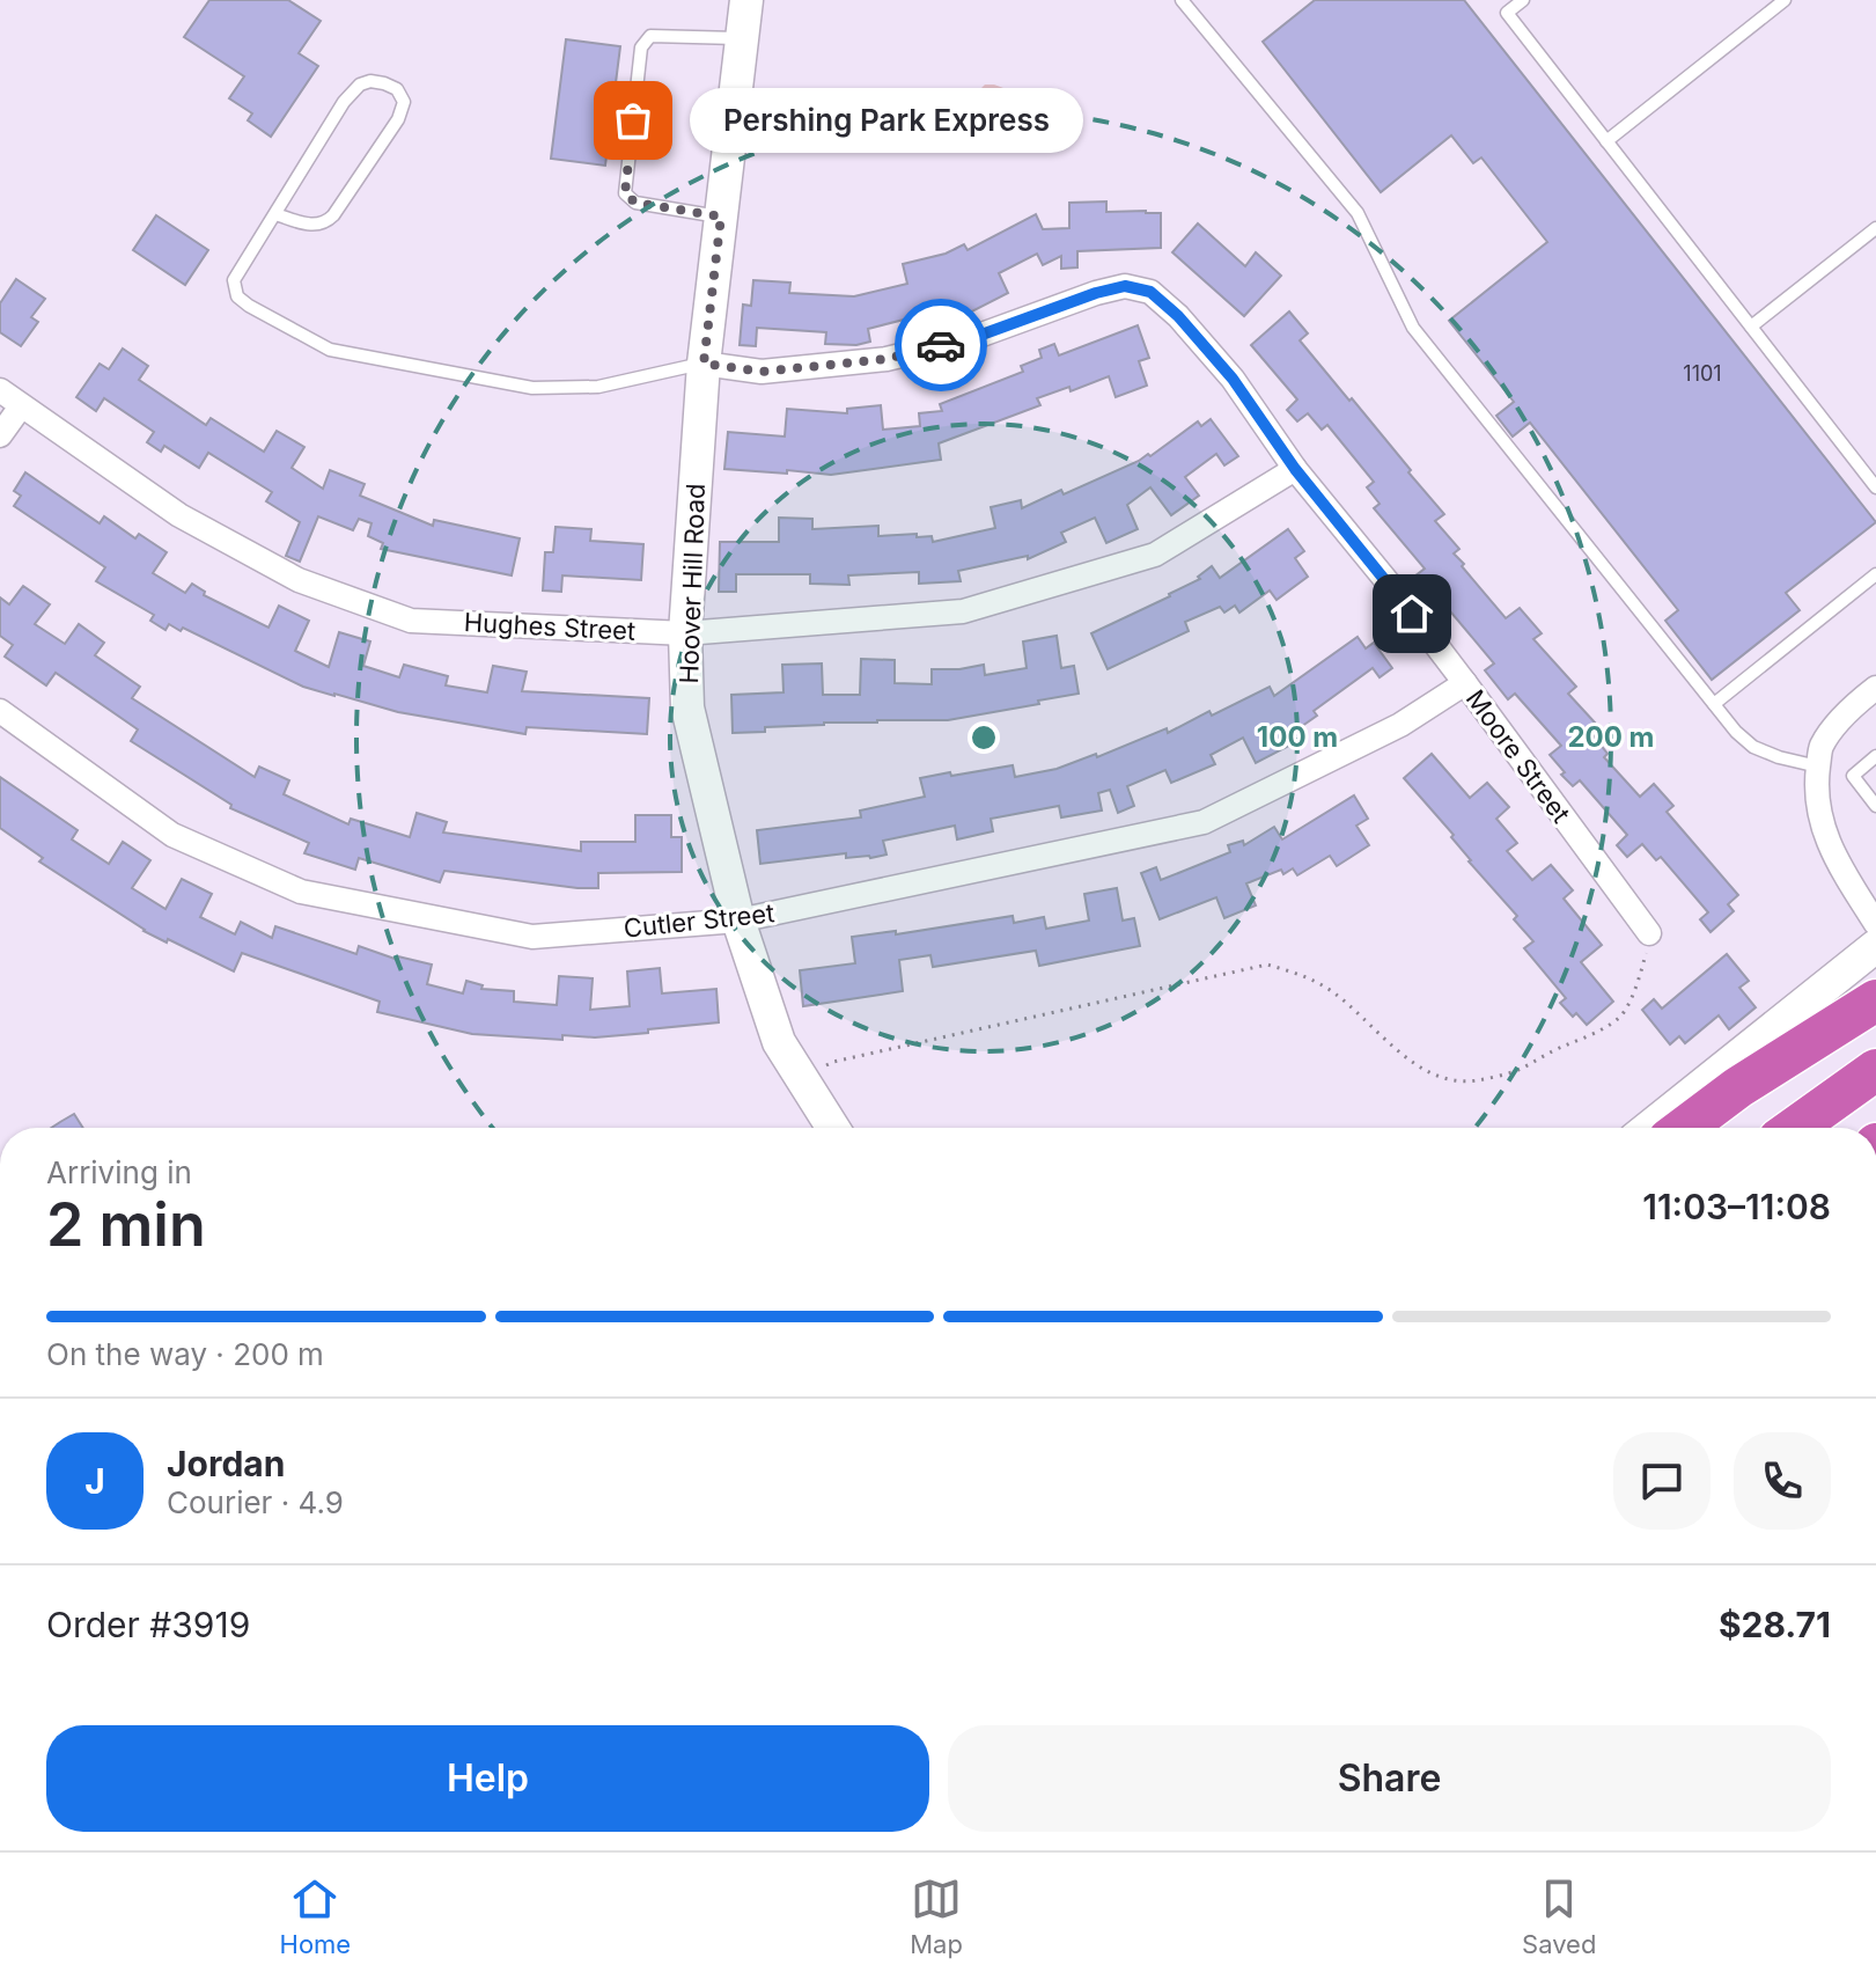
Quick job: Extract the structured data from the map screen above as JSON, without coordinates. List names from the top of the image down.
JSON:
{
  "streets": {
    "street": [
      "Hoover Hill Road",
      "Hughes Street",
      "Moore Street",
      "Cutler Street"
    ]
  },
  "crossings": [
    ["Hoover Hill Road", "Hughes Street"],
    ["Hoover Hill Road", "Moore Street"],
    ["Hoover Hill Road", "Cutler Street"],
    ["Hughes Street", "Moore Street"],
    ["Moore Street", "Cutler Street"]
  ],
  "places": ["Pershing Park Express"],
  "house_numbers": ["1101"],
  "page": {
    "bubble": "Pershing Park Express",
    "heading": ["2 min", "Arriving in", "11:03–11:08"],
    "panel": [
      "Jordan",
      "Courier · 4.9",
      "Order #3919",
      "$28.71"
    ],
    "bar": "On the way · 200 m",
    "round": "J",
    "buttons": ["Help", "Share"],
    "tabs": ["Home", "Map", "Saved"]
  },
  "rings": ["100 m", "200 m"]
}
